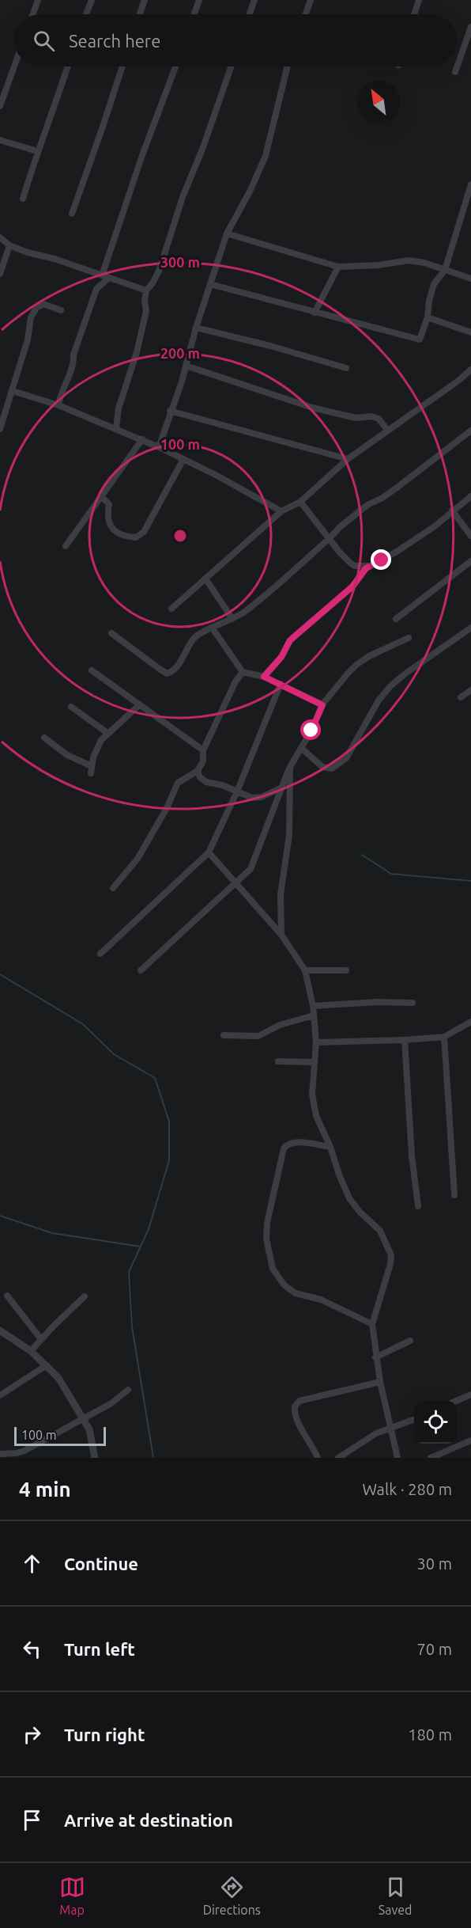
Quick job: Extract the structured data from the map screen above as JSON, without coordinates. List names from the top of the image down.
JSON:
{
  "scale_bar": "100 m",
  "north": "top left",
  "page": {
    "search": "Search here",
    "scale": "100 m",
    "heading": ["4 min", "Walk · 280 m"],
    "list": [
      ["Continue", "30 m"],
      ["Turn left", "70 m"],
      ["Turn right", "180 m"],
      "Arrive at destination"
    ],
    "nav": ["Map", "Directions", "Saved"]
  },
  "rings": ["300 m", "200 m", "100 m"]
}
